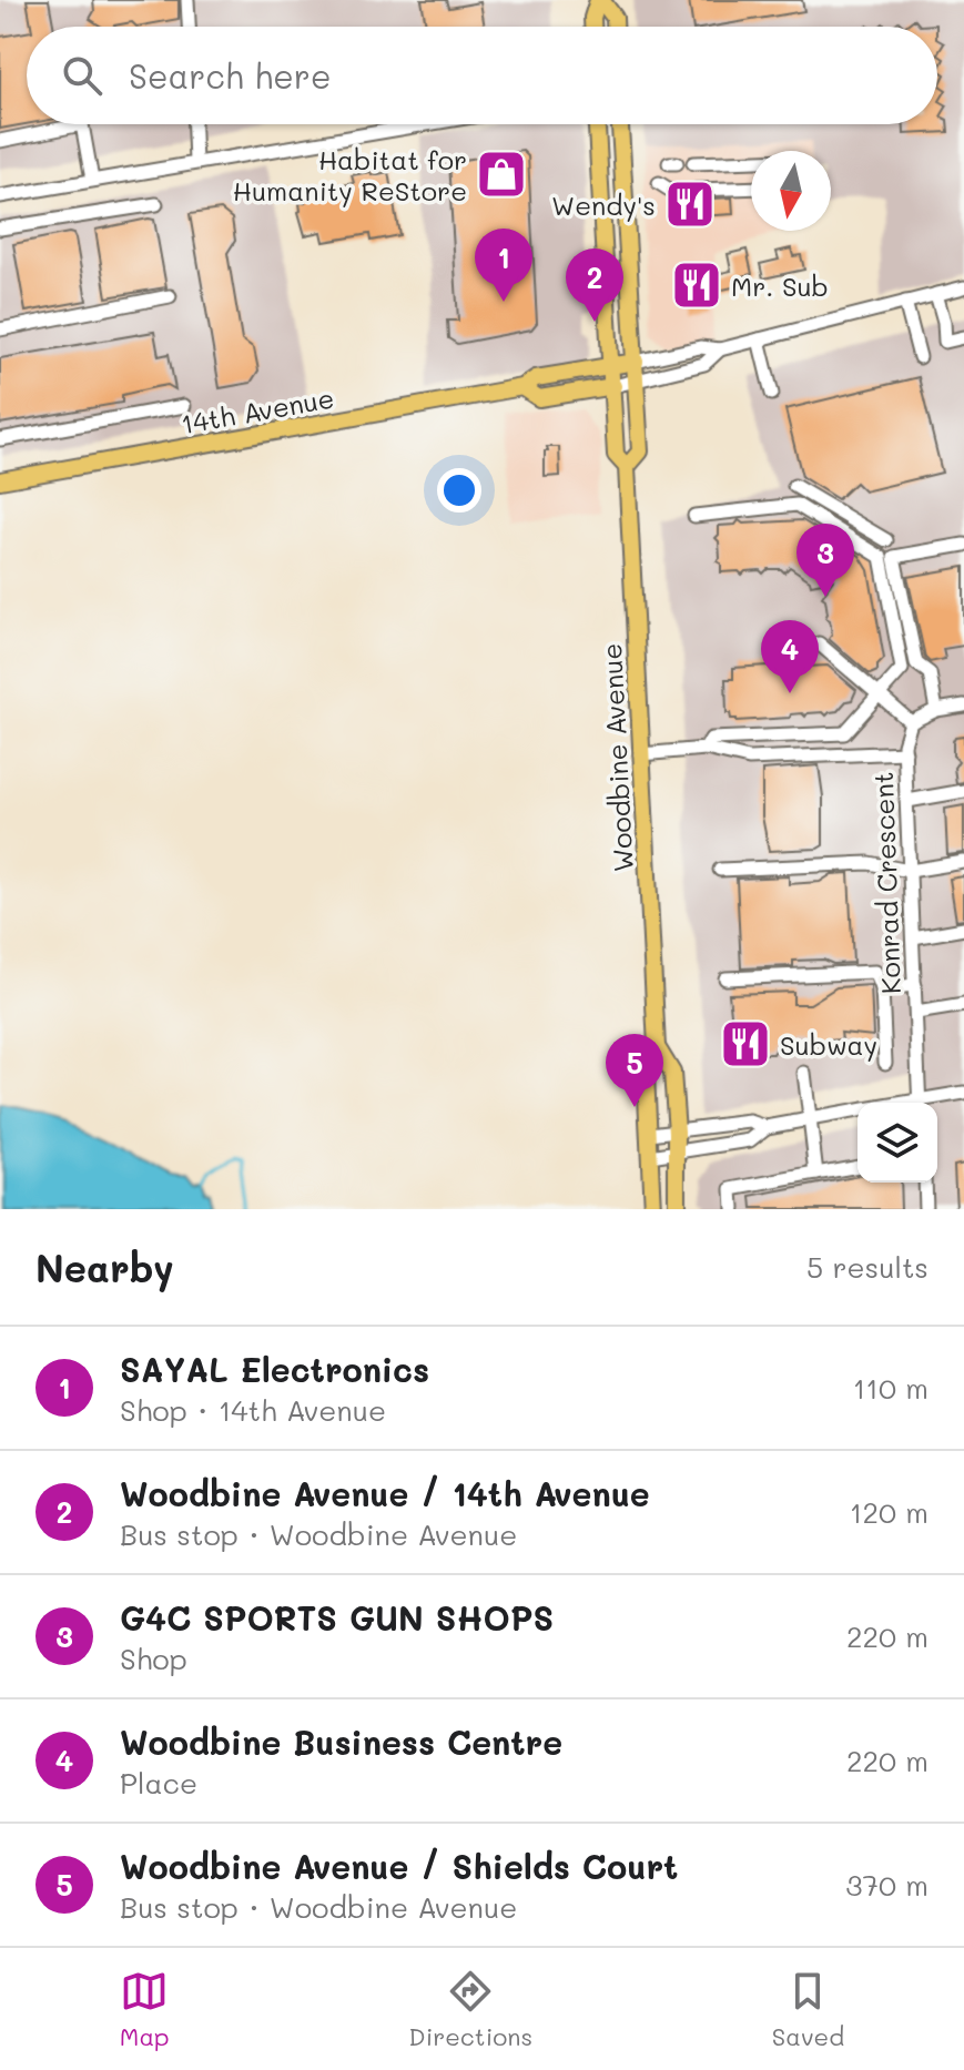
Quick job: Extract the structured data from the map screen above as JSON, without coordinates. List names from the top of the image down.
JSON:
{
  "streets": {
    "main road": ["14th Avenue", "Woodbine Avenue"],
    "street": ["Konrad Crescent"]
  },
  "crossings": [
    ["14th Avenue", "Woodbine Avenue"]
  ],
  "places": {
    "shop": ["Habitat for Humanity ReStore"],
    "restaurant": ["Wendy's", "Mr. Sub", "Subway"]
  },
  "north": "bottom",
  "page": {
    "search": "Search here",
    "pins": [
      "1",
      "2",
      "3",
      "4",
      "5"
    ],
    "heading": ["Nearby", "5 results"],
    "list": [
      {
        "mark": "1",
        "name": "SAYAL Electronics",
        "note": "Shop · 14th Avenue",
        "value": "110 m"
      },
      {
        "mark": "2",
        "name": "Woodbine Avenue / 14th Avenue",
        "note": "Bus stop · Woodbine Avenue",
        "value": "120 m"
      },
      {
        "mark": "3",
        "name": "G4C SPORTS GUN SHOPS",
        "note": "Shop",
        "value": "220 m"
      },
      {
        "mark": "4",
        "name": "Woodbine Business Centre",
        "note": "Place",
        "value": "220 m"
      },
      {
        "mark": "5",
        "name": "Woodbine Avenue / Shields Court",
        "note": "Bus stop · Woodbine Avenue",
        "value": "370 m"
      }
    ],
    "nav": ["Map", "Directions", "Saved"]
  }
}
